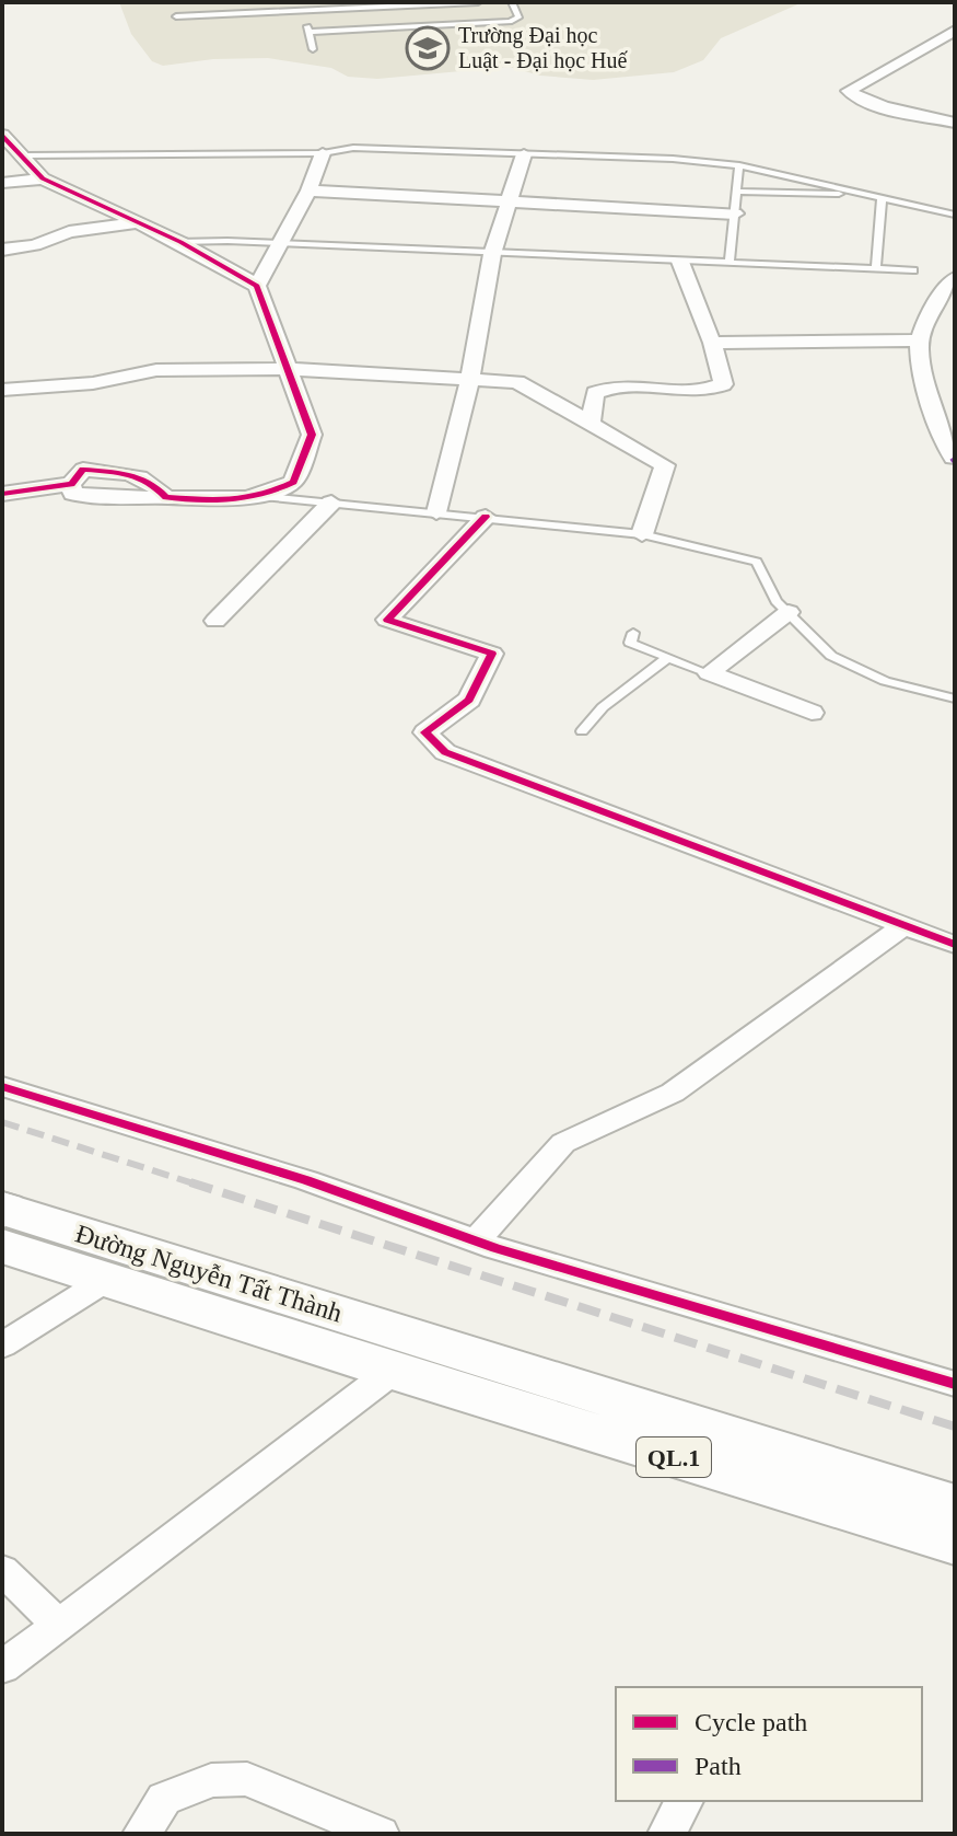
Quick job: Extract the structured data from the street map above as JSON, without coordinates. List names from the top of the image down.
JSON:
{
  "streets": {
    "main road": ["Đường Nguyễn Tất Thành", "QL.1"]
  },
  "crossings": [
    ["Đường Nguyễn Tất Thành", "QL.1"]
  ],
  "places": {
    "school or university": ["Trường Đại học Luật - Đại học Huế"]
  },
  "legend": ["Cycle path", "Path"]
}
